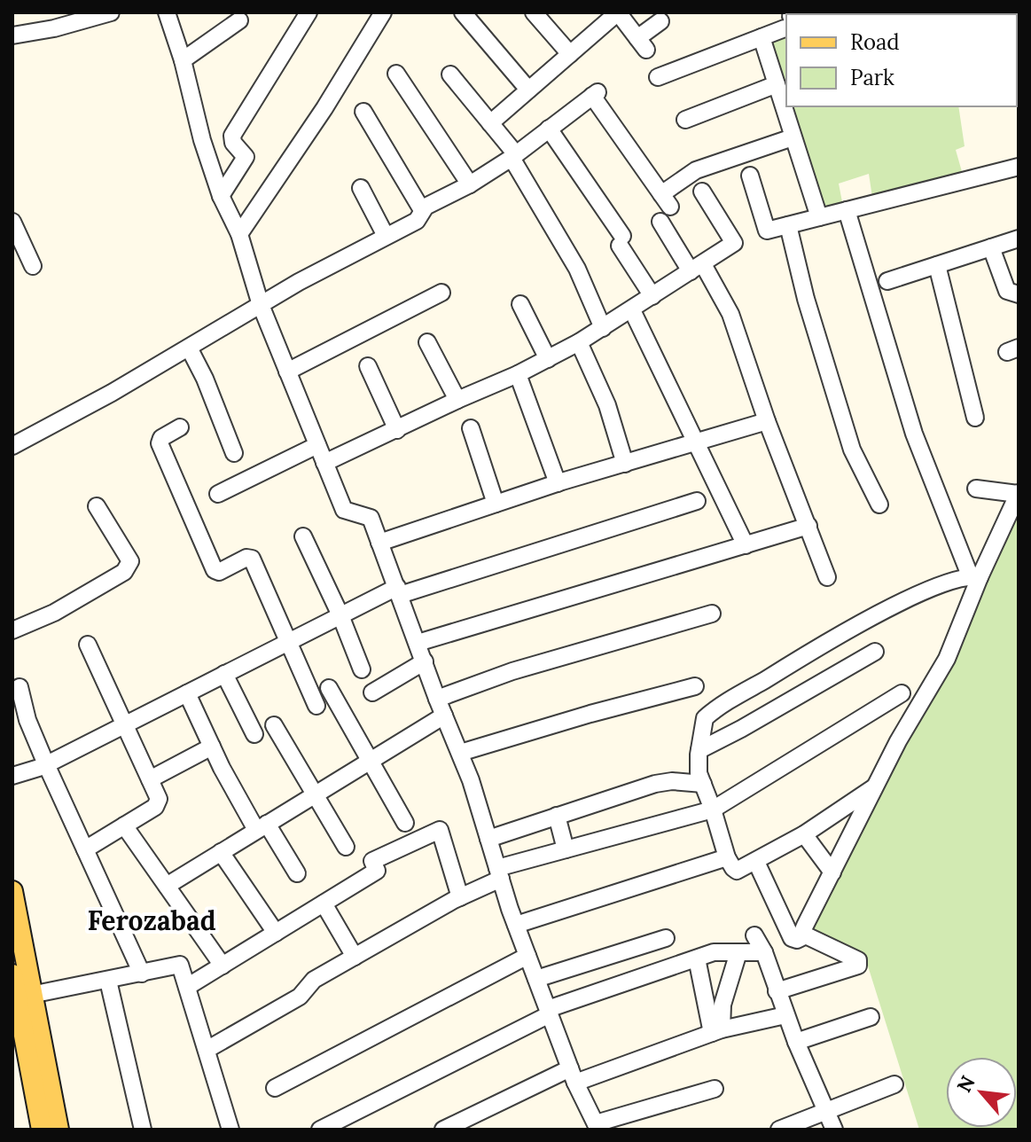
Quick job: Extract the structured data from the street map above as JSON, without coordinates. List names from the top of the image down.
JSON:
{
  "districts": ["Ferozabad"],
  "legend": ["Road", "Park"],
  "north": "top left"
}
